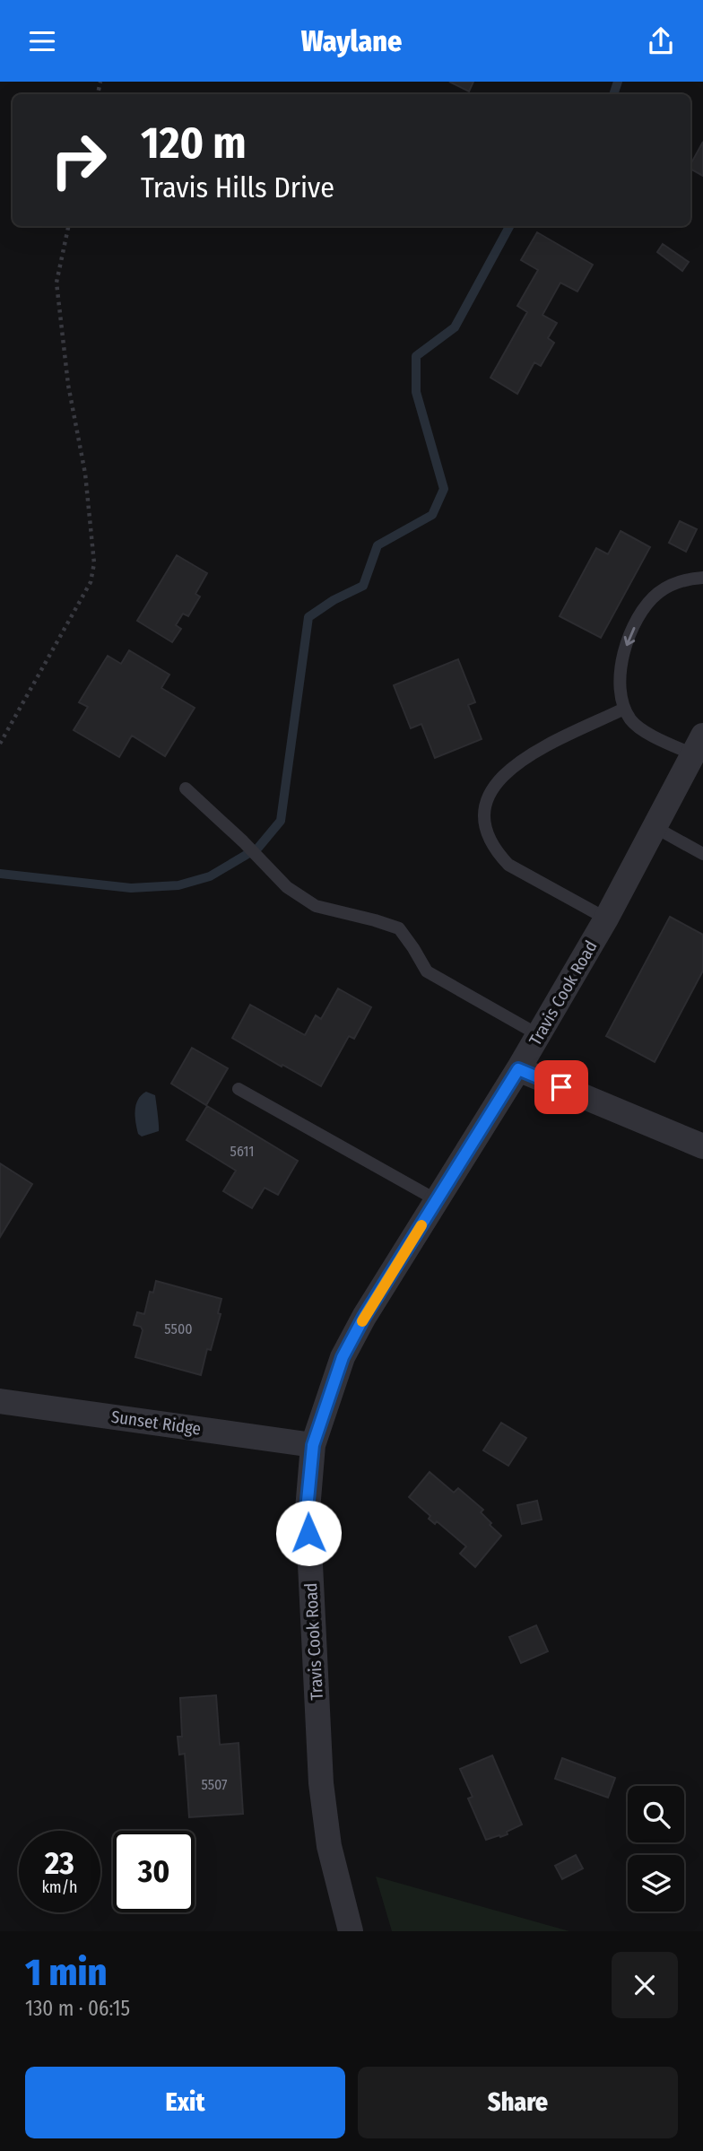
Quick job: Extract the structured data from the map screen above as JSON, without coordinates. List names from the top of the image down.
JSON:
{
  "streets": {
    "street": ["Travis Cook Road", "Sunset Ridge"]
  },
  "crossings": [
    ["Travis Cook Road", "Sunset Ridge"]
  ],
  "house_numbers": ["5611", "5500", "5507"],
  "page": {
    "header": "Waylane",
    "turn": ["120 m", "Travis Hills Drive"],
    "speed": "23 km/h",
    "limit": "30",
    "heading": ["1 min", "130 m · 06:15"],
    "buttons": ["Exit", "Share"]
  }
}
